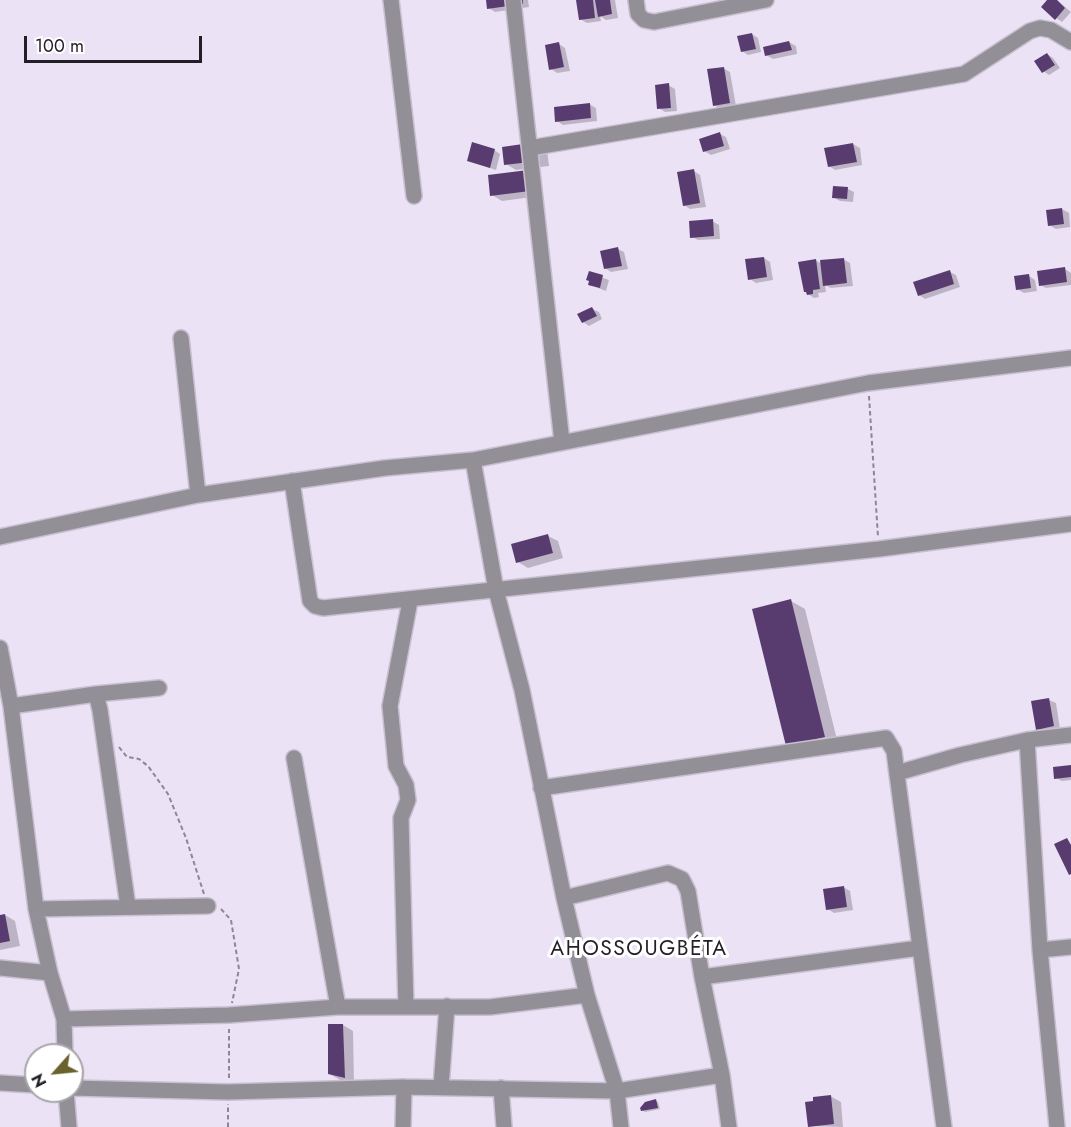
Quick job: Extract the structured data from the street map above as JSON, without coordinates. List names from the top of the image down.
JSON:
{
  "districts": ["AHOSSOUGBÉTA"],
  "scale_bar": "100 m",
  "north": "bottom left"
}
